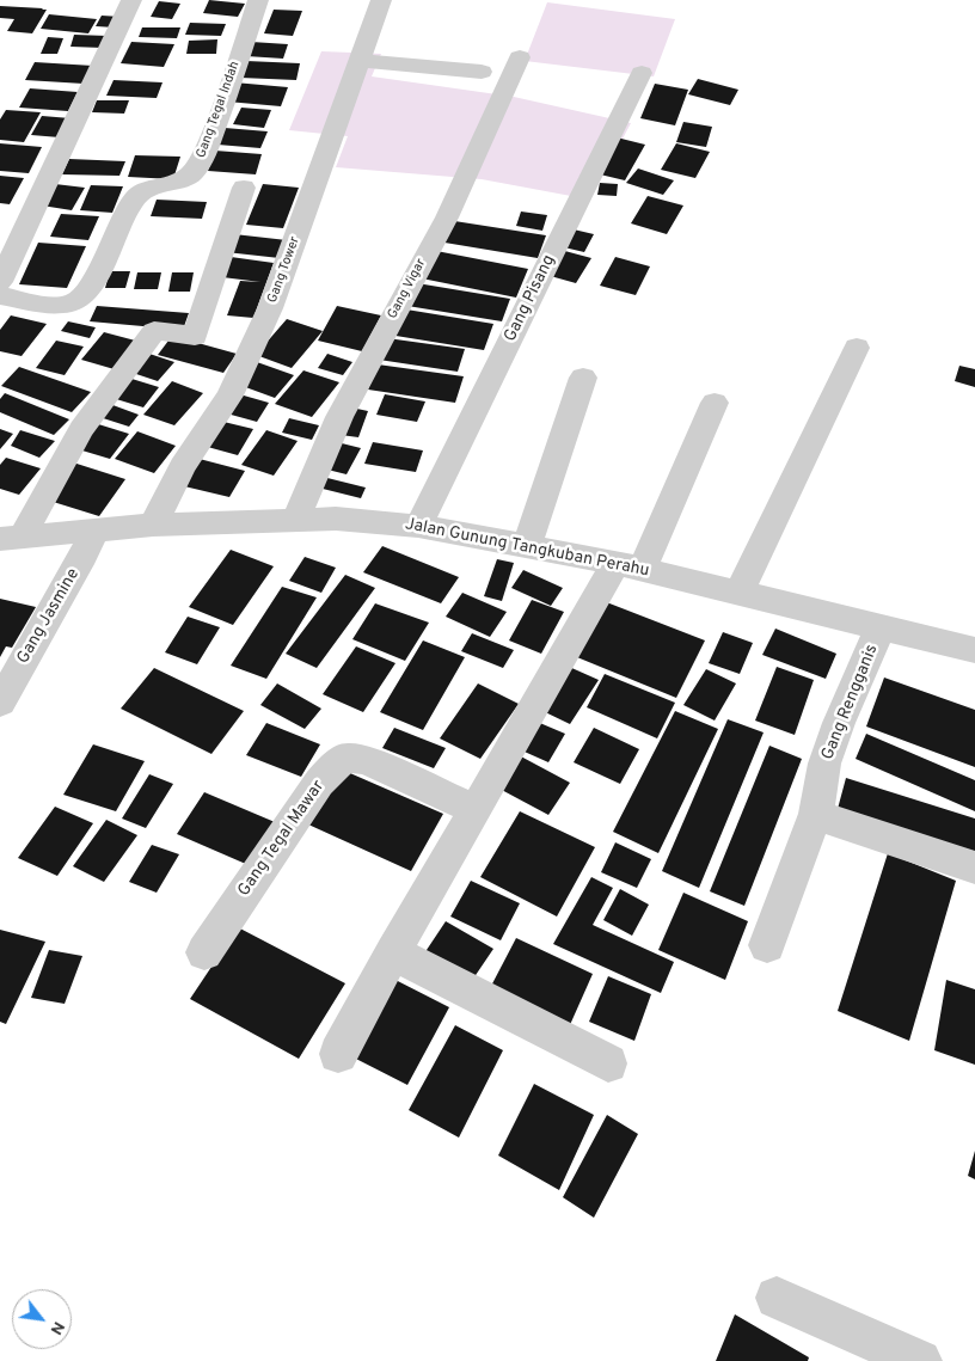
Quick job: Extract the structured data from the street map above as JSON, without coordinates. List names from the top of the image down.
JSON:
{
  "streets": {
    "street": [
      "Gang Tegal Indah",
      "Gang Tower",
      "Gang Vigar",
      "Gang Pisang",
      "Jalan Gunung Tangkuban Perahu",
      "Gang Jasmine",
      "Gang Rengganis",
      "Gang Tegal Mawar"
    ]
  },
  "crossings": [
    ["Gang Tower", "Jalan Gunung Tangkuban Perahu"],
    ["Gang Vigar", "Jalan Gunung Tangkuban Perahu"],
    ["Gang Pisang", "Jalan Gunung Tangkuban Perahu"],
    ["Jalan Gunung Tangkuban Perahu", "Gang Jasmine"],
    ["Jalan Gunung Tangkuban Perahu", "Gang Rengganis"]
  ],
  "north": "bottom right"
}
